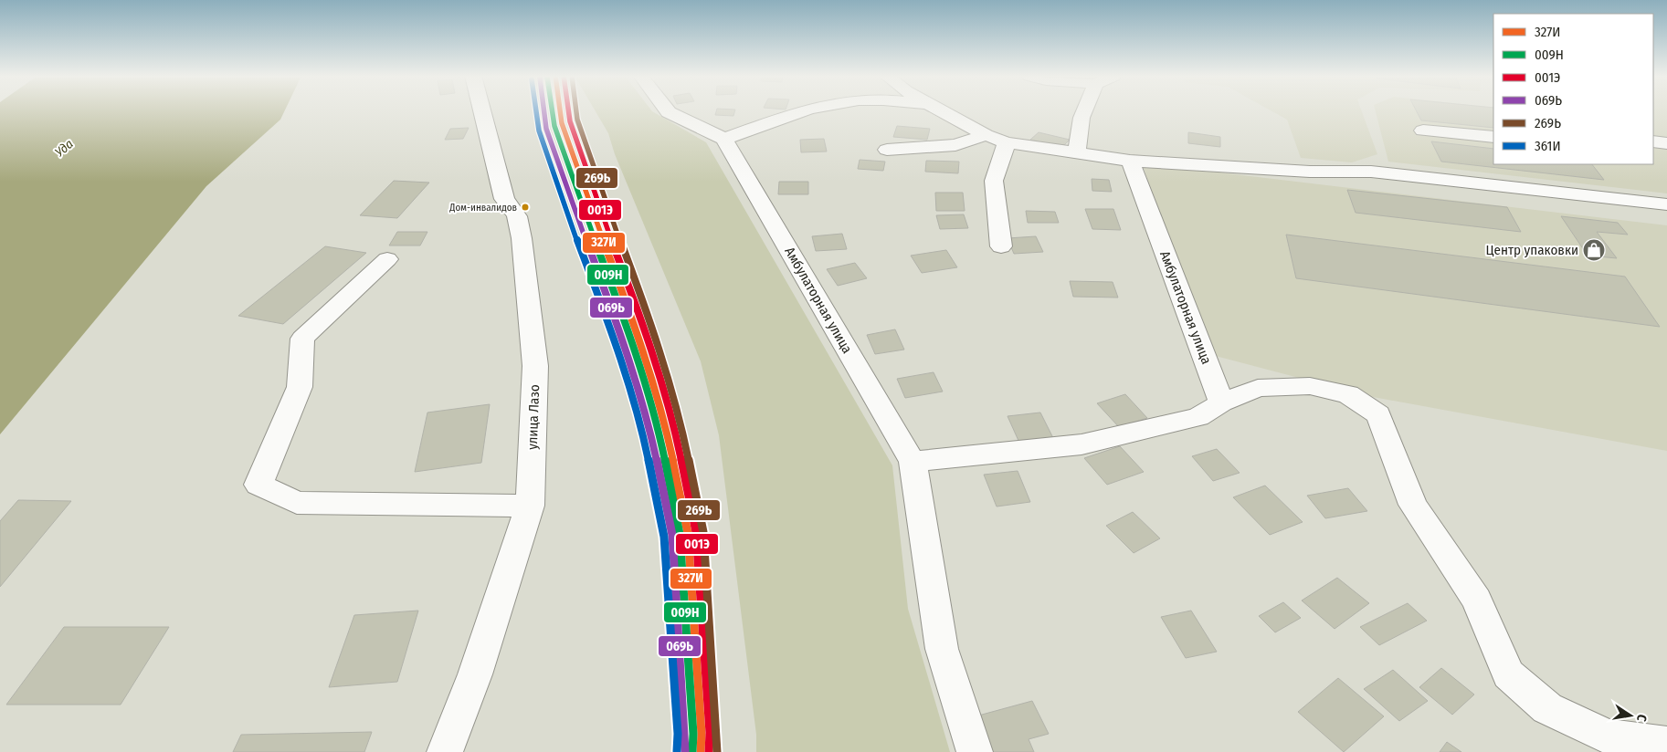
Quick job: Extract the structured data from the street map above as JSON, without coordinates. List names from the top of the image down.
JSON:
{
  "streets": {
    "street": ["Амбулаторная улица", "улица Лазо"]
  },
  "water": ["Уда"],
  "places": {
    "other": ["Дом-инвалидов"],
    "shop": ["Центр упаковки"]
  },
  "lines": [
    "transit line 327И",
    "transit line 009Н",
    "transit line 001Э",
    "transit line 069Ь",
    "transit line 269Ь",
    "transit line 361И"
  ],
  "legend": [
    "327И",
    "009Н",
    "001Э",
    "069Ь",
    "269Ь",
    "361И"
  ],
  "north": "right"
}
